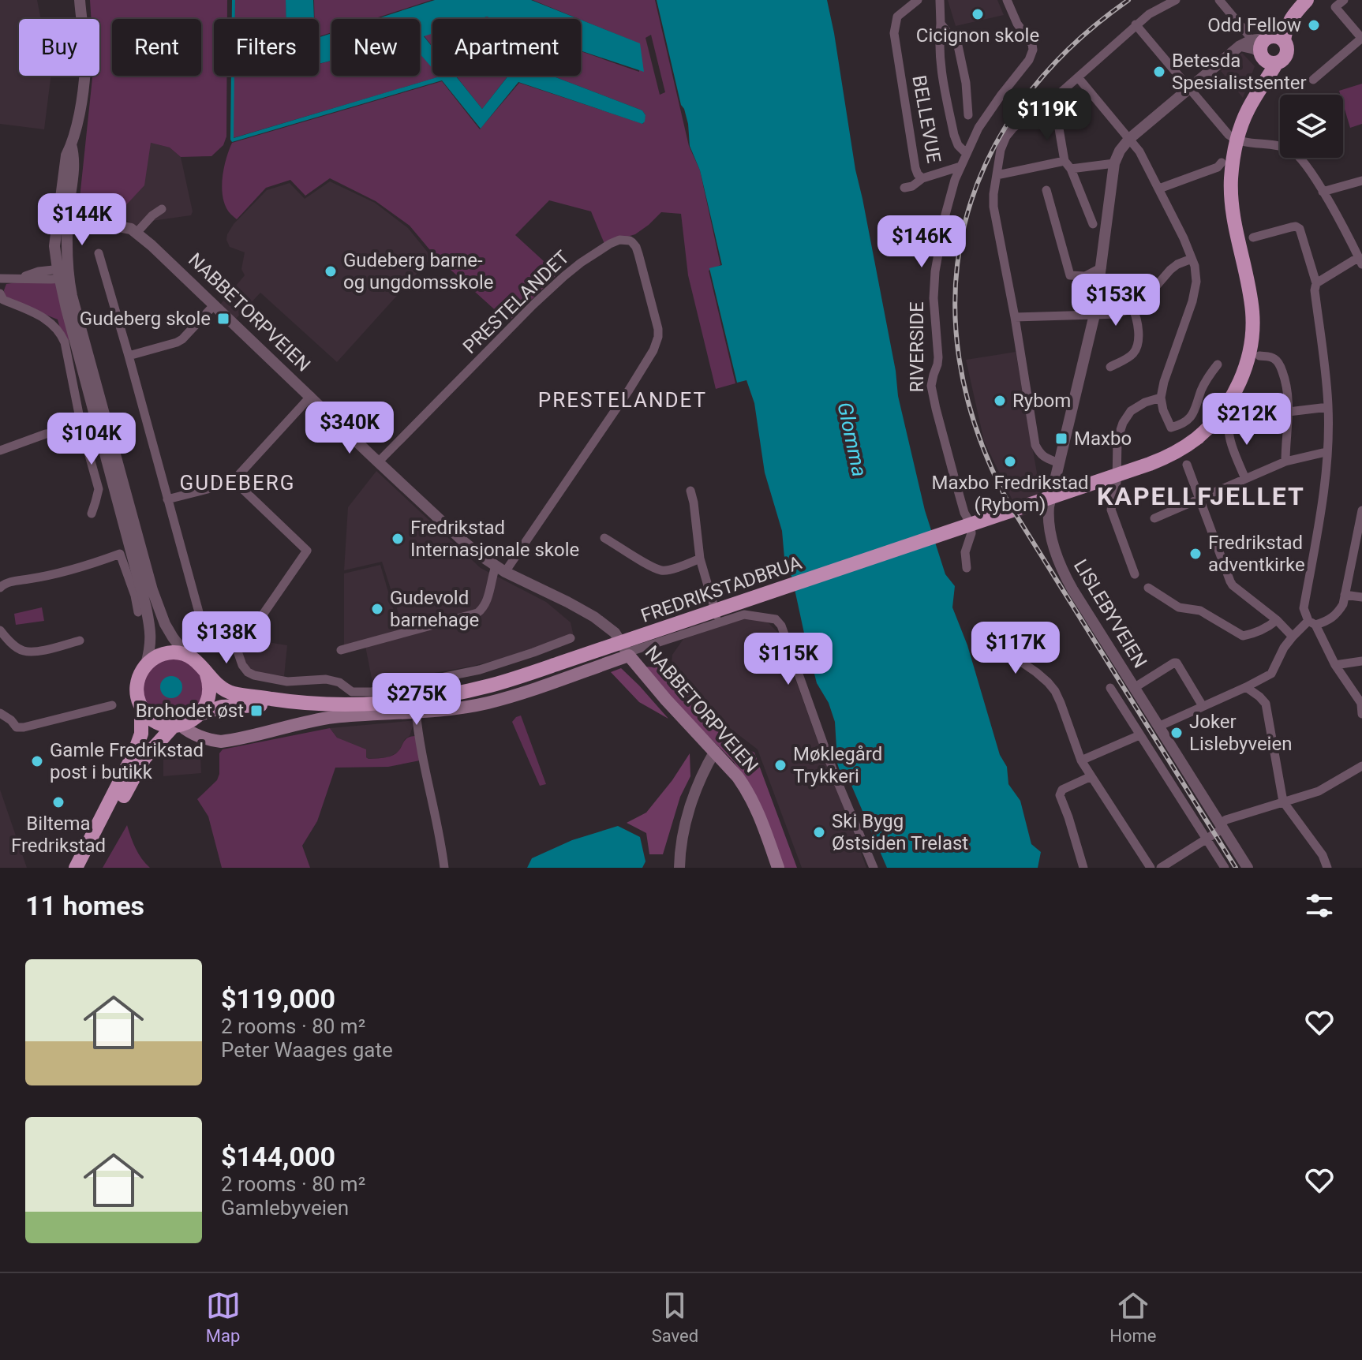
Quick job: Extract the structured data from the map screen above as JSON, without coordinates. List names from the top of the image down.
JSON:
{
  "streets": {
    "highway": ["FREDRIKSTADBRUA"],
    "main road": ["NABBETORPVEIEN"],
    "street": [
      "BELLEVUE",
      "PRESTELANDET",
      "RIVERSIDE",
      "LISLEBYVEIEN"
    ]
  },
  "crossings": [
    ["PRESTELANDET", "NABBETORPVEIEN"]
  ],
  "districts": ["PRESTELANDET", "GUDEBERG", "KAPELLFJELLET"],
  "water": ["Glomma"],
  "places": {
    "other": [
      "Cicignon skole",
      "Odd Fellow",
      "Betesda Spesialistsenter",
      "Gudeberg barne- og ungdomsskole",
      "Rybom",
      "Maxbo Fredrikstad (Rybom)",
      "Fredrikstad Internasjonale skole",
      "Fredrikstad adventkirke",
      "Gudevold barnehage",
      "Joker Lislebyveien",
      "Gamle Fredrikstad post i butikk",
      "Møklegård Trykkeri",
      "Biltema Fredrikstad",
      "Ski Bygg Østsiden Trelast"
    ],
    "transit": ["Gudeberg skole", "Maxbo", "Brohodet øst"]
  },
  "page": {
    "chip": [
      "Buy",
      "Rent",
      "Filters",
      "New",
      "Apartment"
    ],
    "price": [
      "$119K",
      "$144K",
      "$146K",
      "$153K",
      "$212K",
      "$340K",
      "$104K",
      "$138K",
      "$117K",
      "$115K",
      "$275K"
    ],
    "heading": "11 homes",
    "list": [
      {
        "name": "$119,000",
        "note": "2 rooms · 80 m² · Peter Waages gate"
      },
      {
        "name": "$144,000",
        "note": "2 rooms · 80 m² · Gamlebyveien"
      }
    ],
    "tabs": ["Map", "Saved", "Home"]
  }
}
